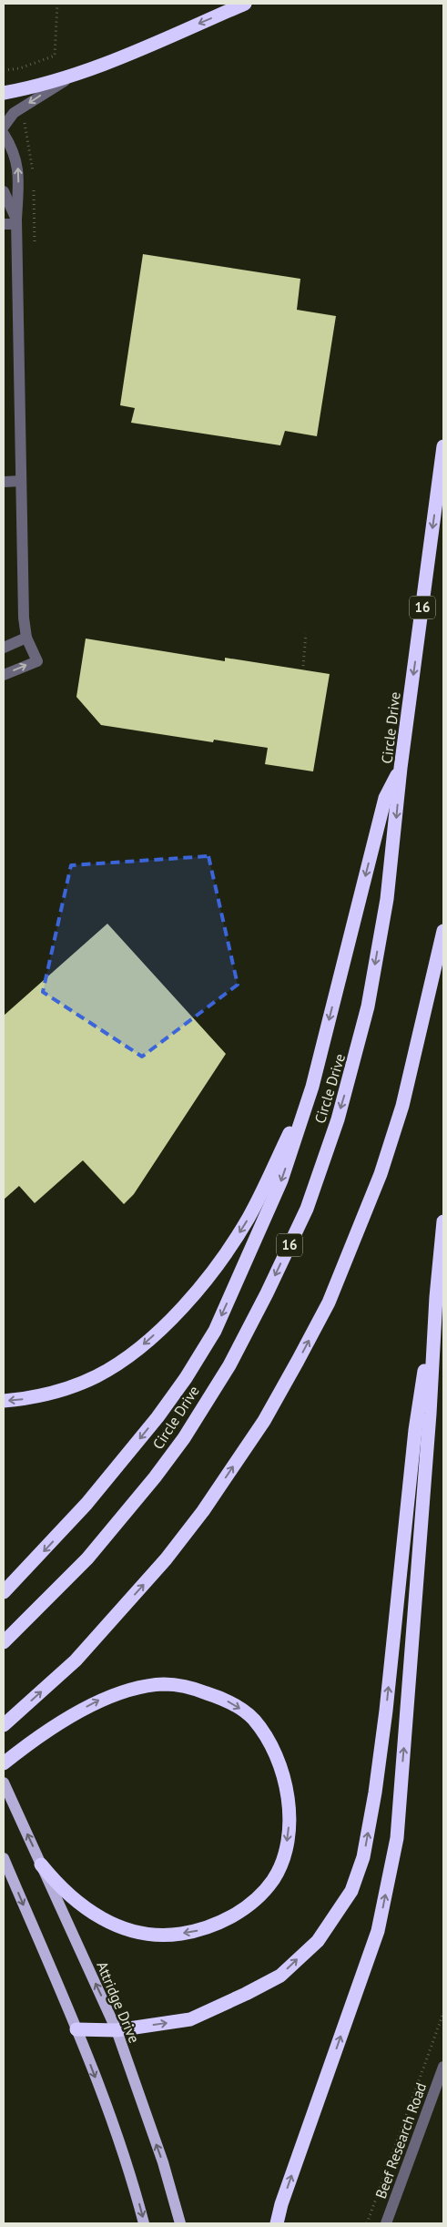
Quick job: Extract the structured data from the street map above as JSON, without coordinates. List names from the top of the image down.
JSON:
{
  "streets": {
    "highway": ["16", "Circle Drive"],
    "main road": ["Attridge Drive"],
    "street": ["Beef Research Road"]
  }
}
